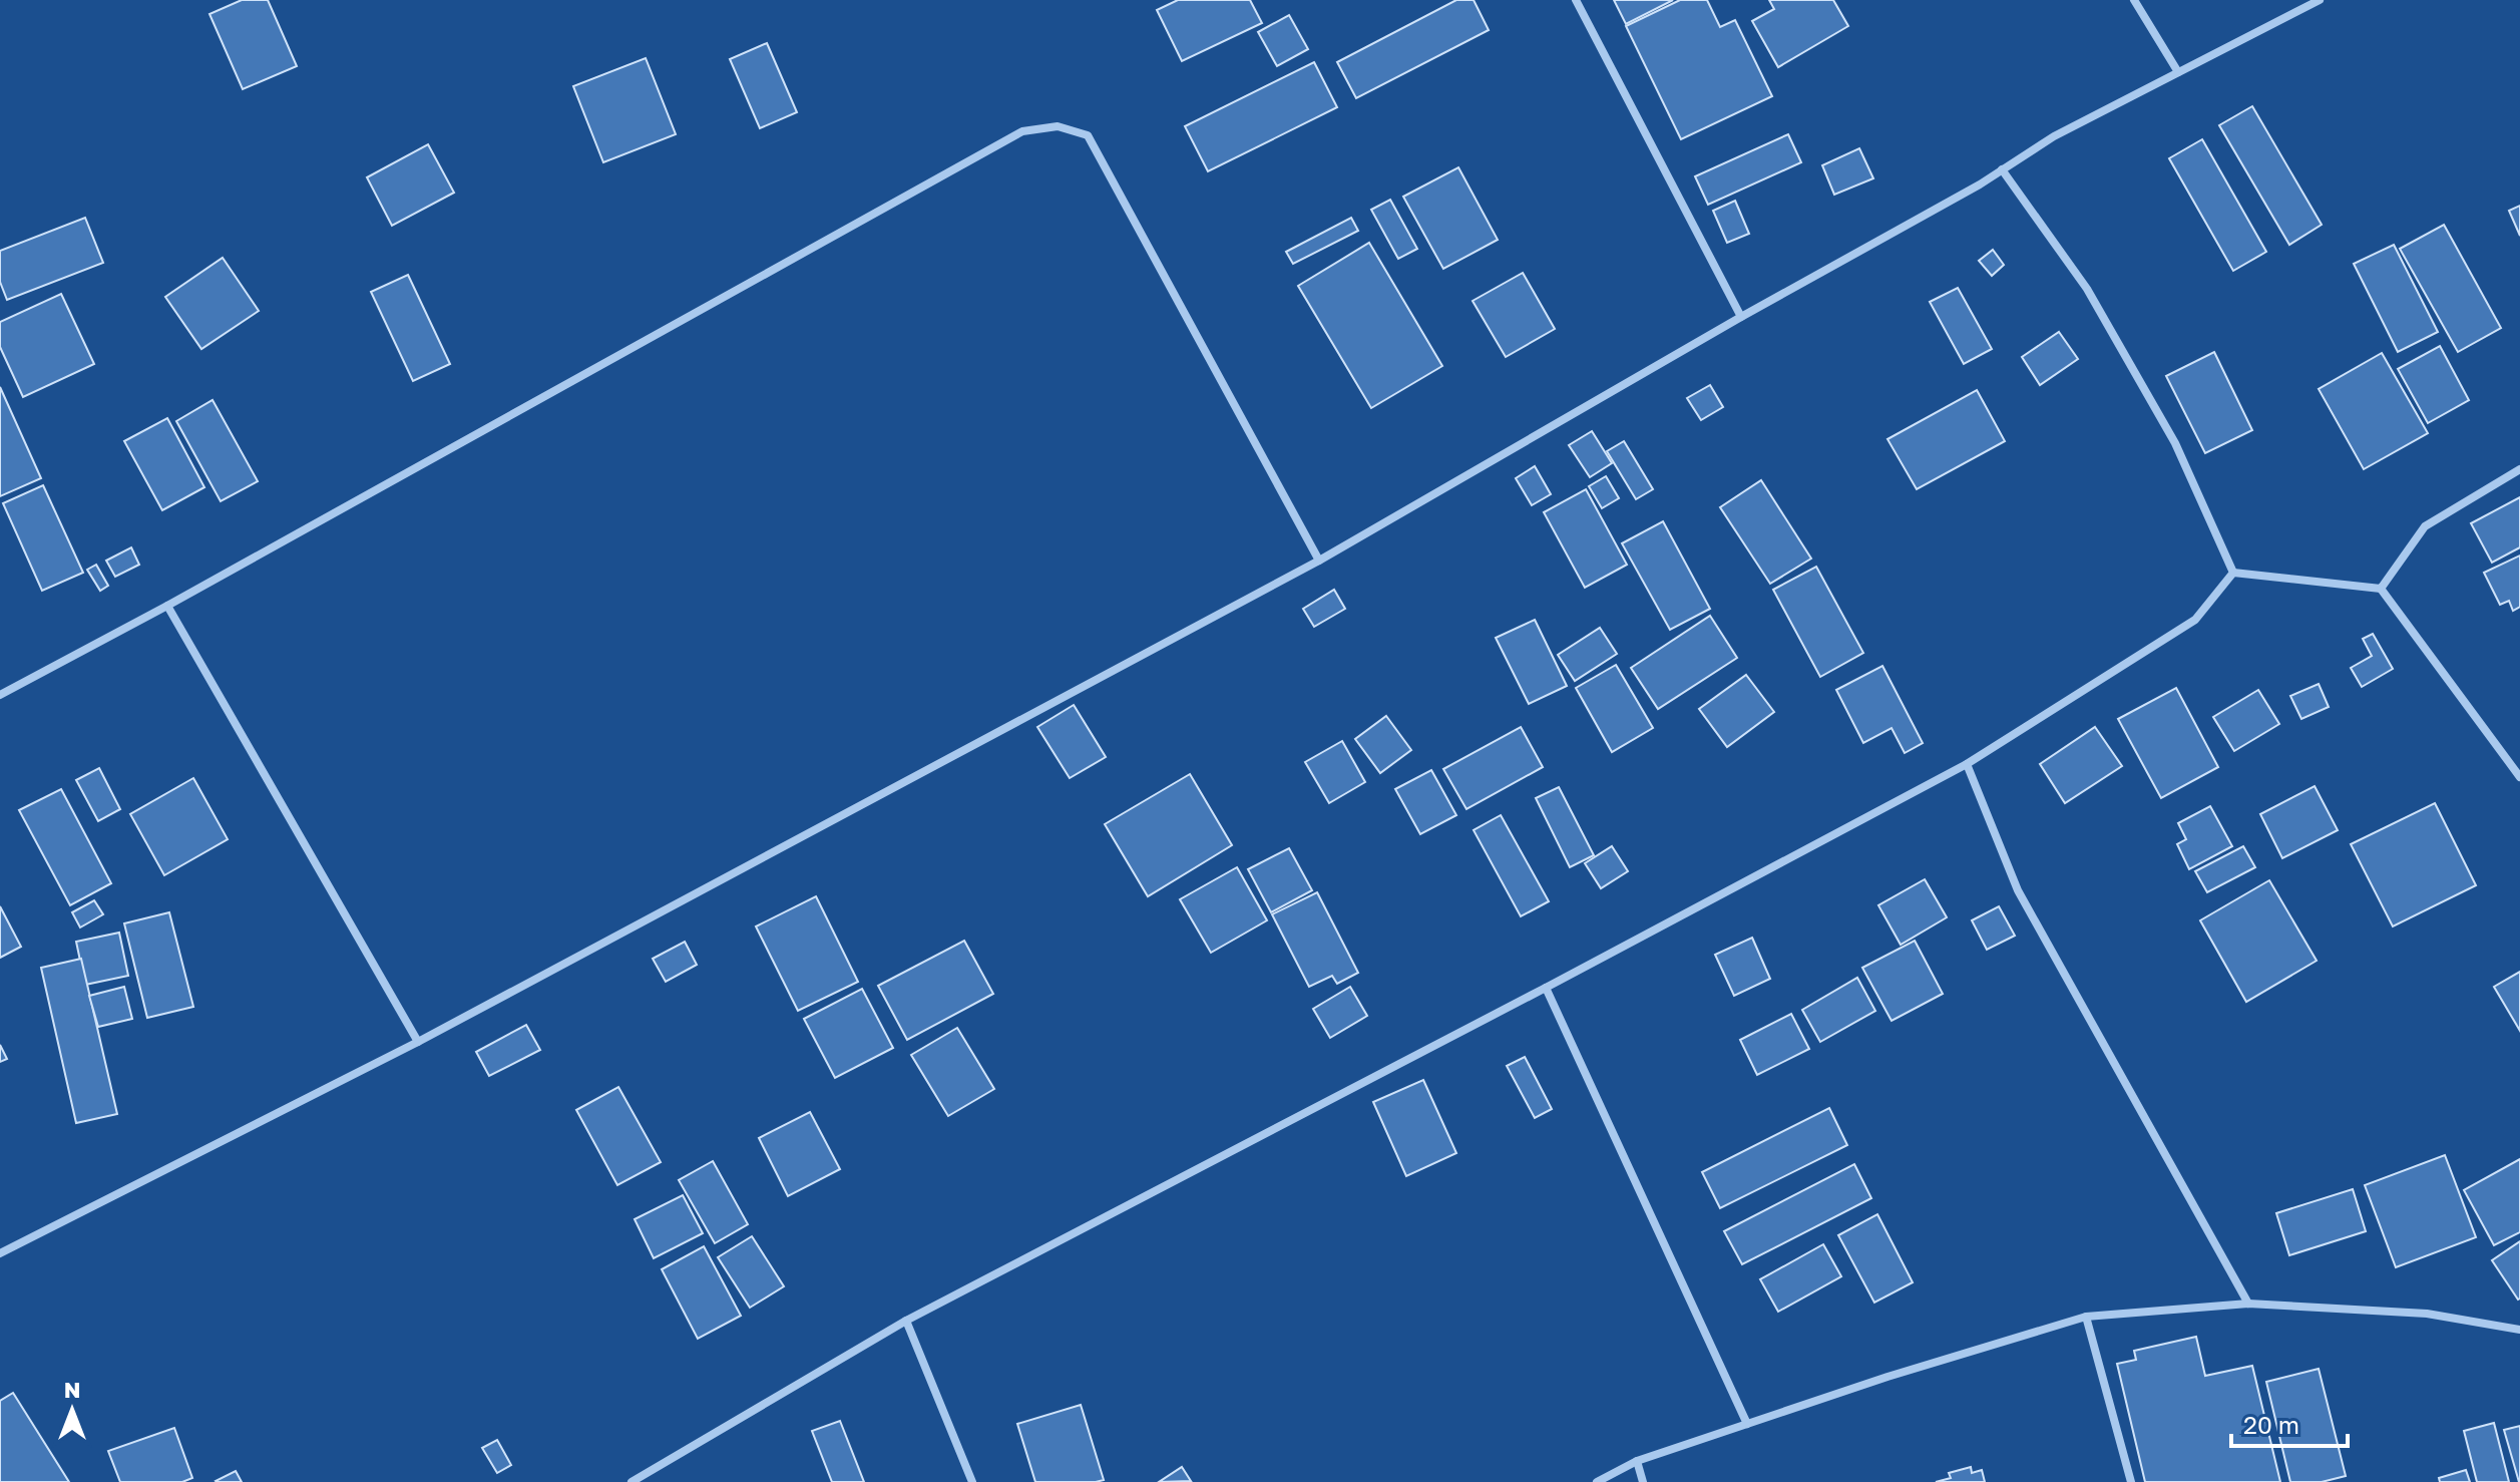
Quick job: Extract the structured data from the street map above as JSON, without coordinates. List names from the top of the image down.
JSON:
{
  "scale_bar": "20 m",
  "north": "top"
}
